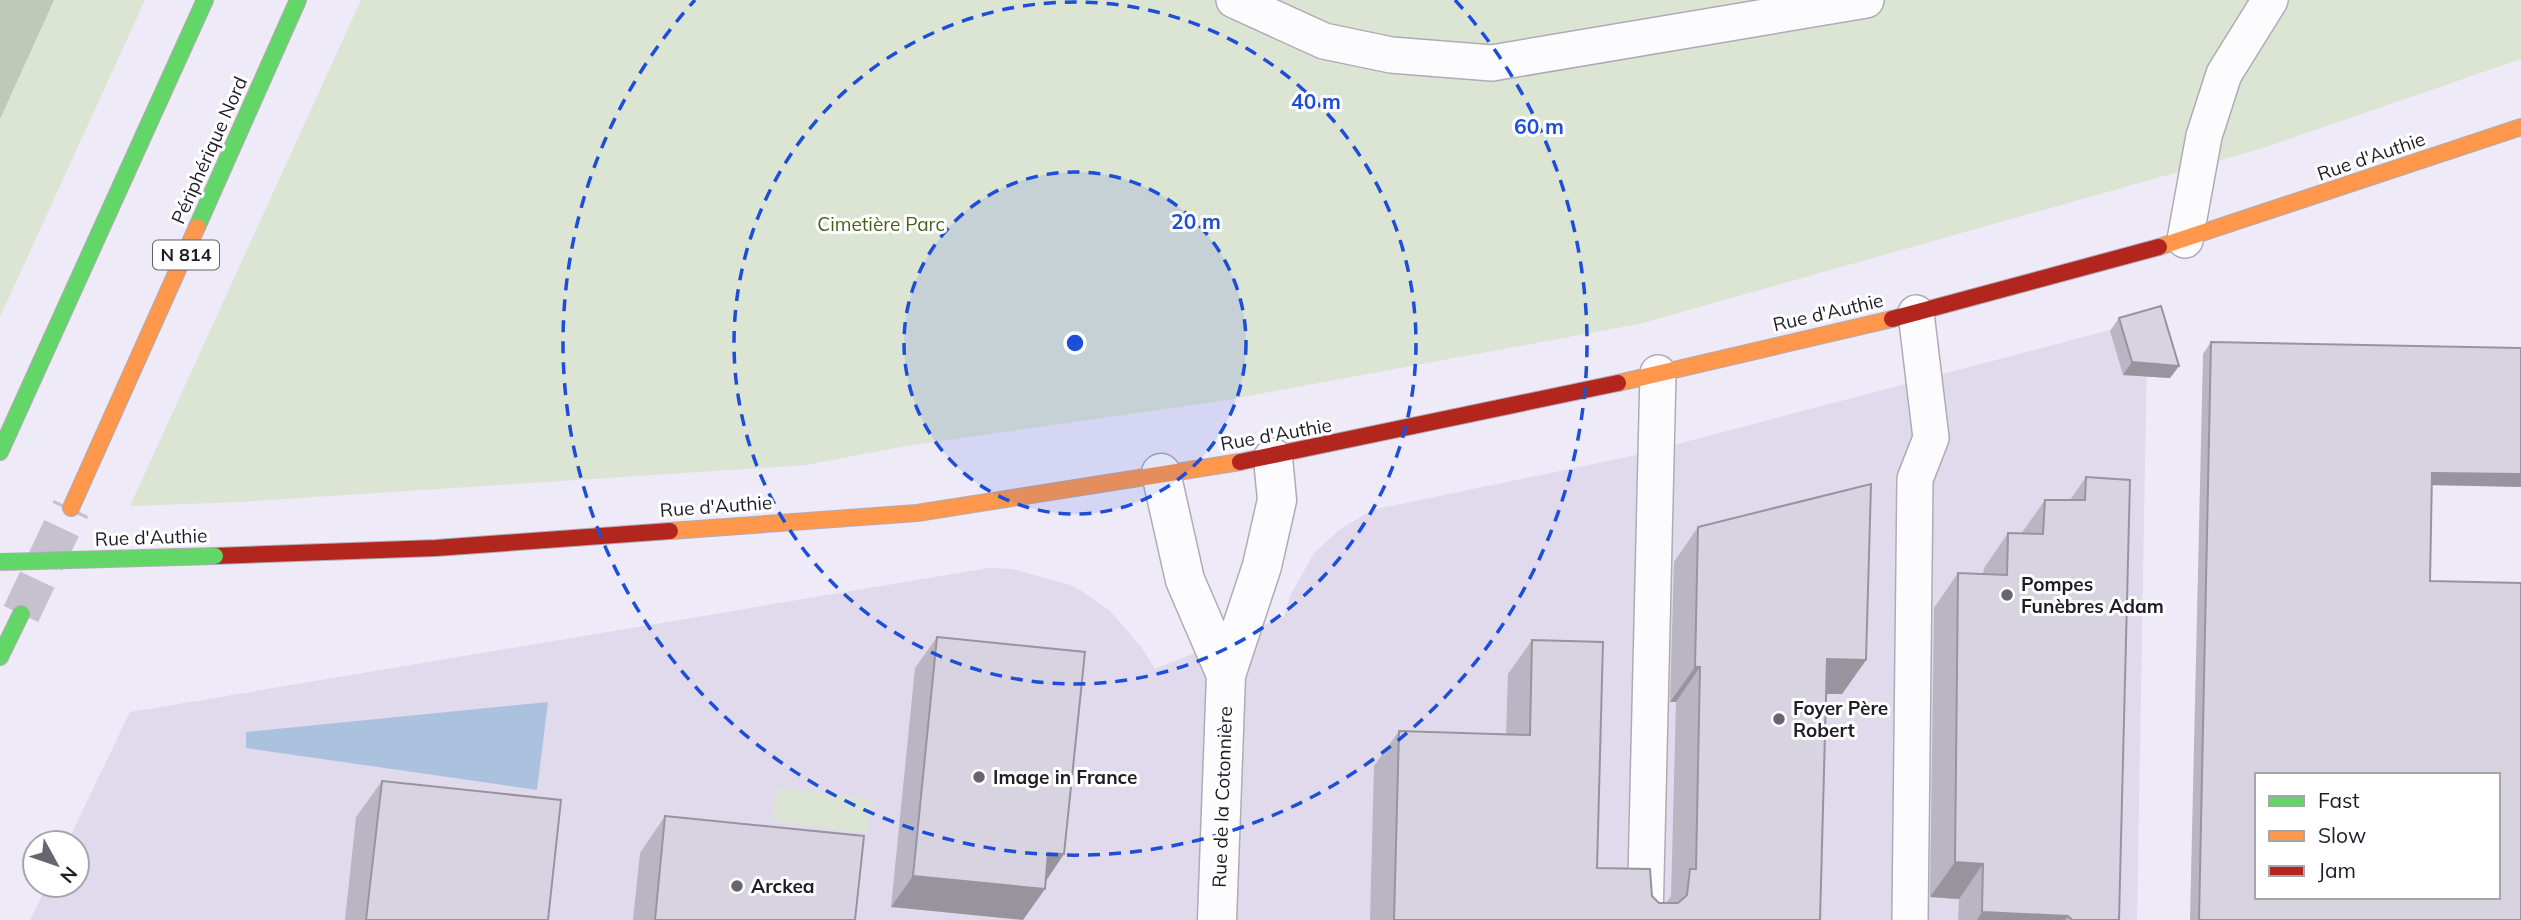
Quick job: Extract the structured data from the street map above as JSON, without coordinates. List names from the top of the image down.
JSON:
{
  "streets": {
    "main road": ["Périphérique Nord", "Rue d'Authie", "N 814"],
    "street": ["Rue de la Cotonnière"]
  },
  "crossings": [
    ["Rue d'Authie", "Rue de la Cotonnière"]
  ],
  "parks": ["Cimetière Parc"],
  "places": [
    "Pompes Funèbres Adam",
    "Foyer Père Robert",
    "Image in France",
    "Arckea"
  ],
  "legend": ["Fast", "Slow", "Jam"],
  "north": "bottom right",
  "rings": ["40 m", "60 m", "20 m"]
}
